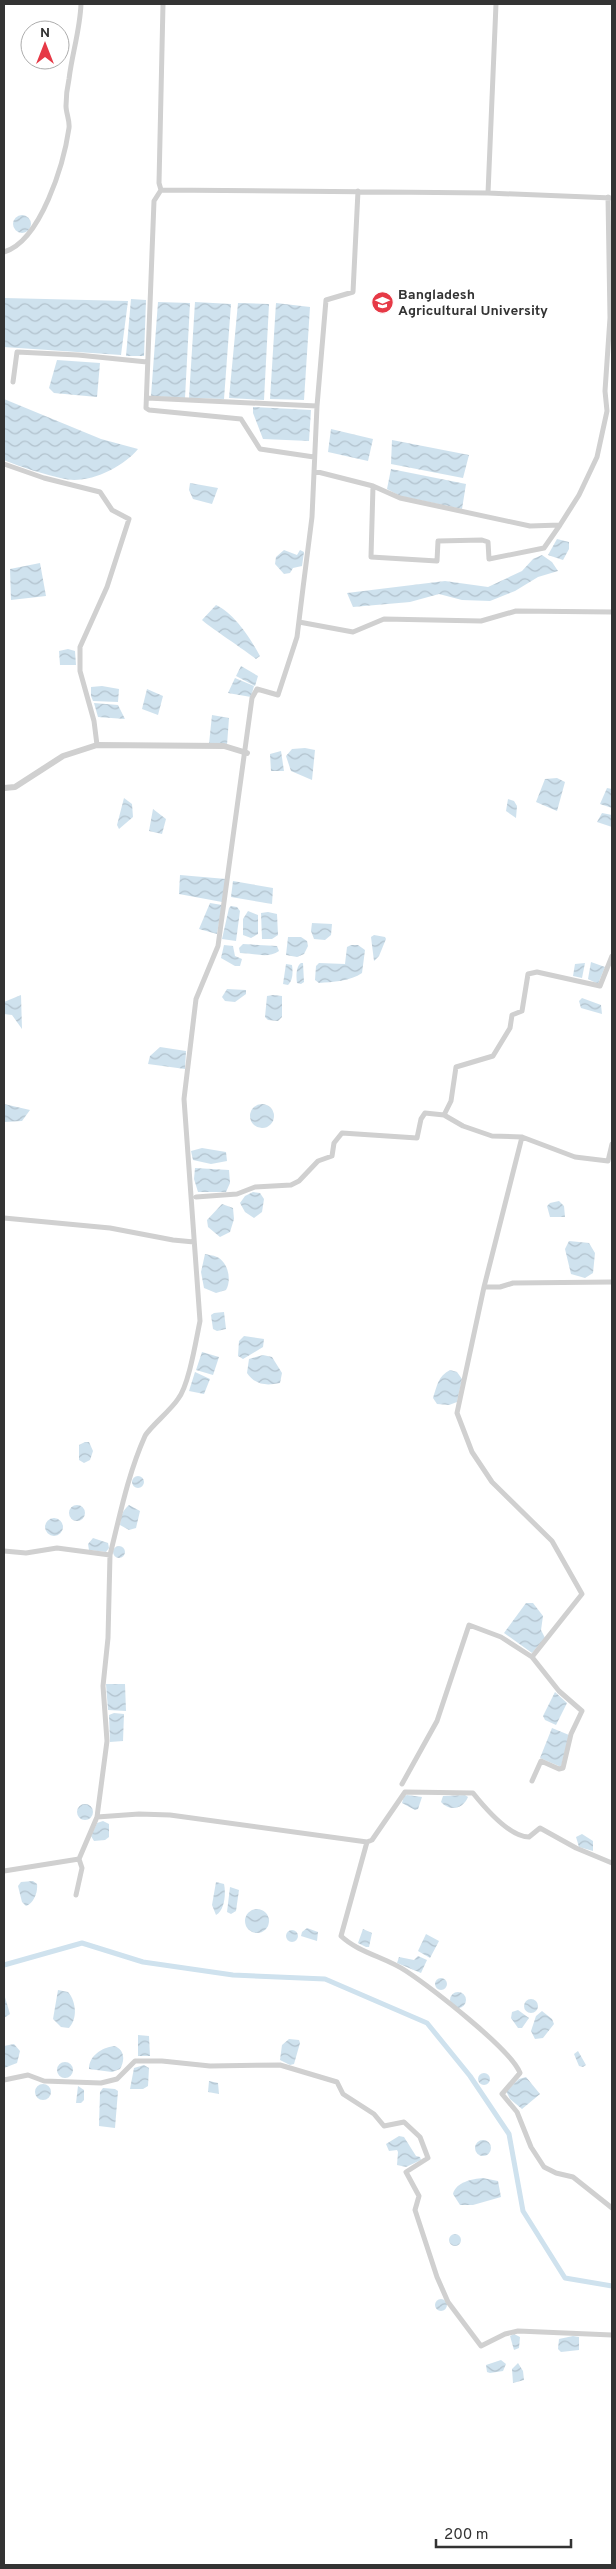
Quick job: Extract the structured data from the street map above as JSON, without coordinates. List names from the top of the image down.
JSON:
{
  "places": {
    "school or university": ["Bangladesh Agricultural University"]
  },
  "scale_bar": "200 m",
  "north": "top"
}
